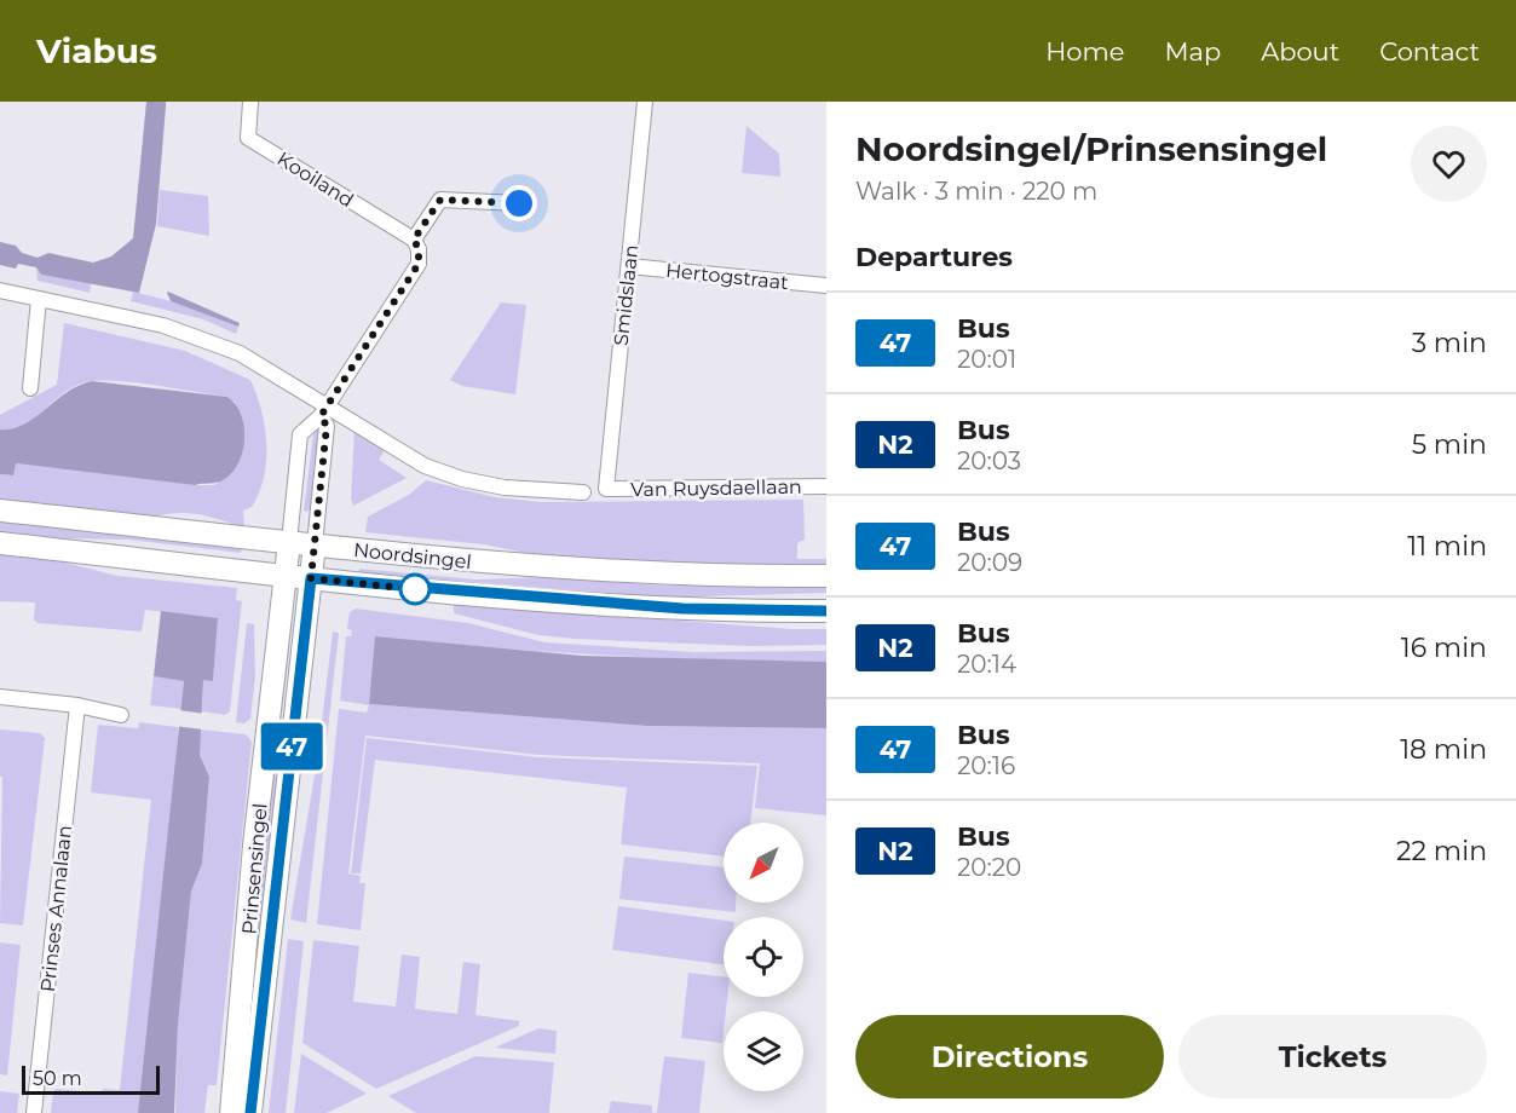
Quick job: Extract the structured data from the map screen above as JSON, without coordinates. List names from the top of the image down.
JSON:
{
  "streets": {
    "main road": ["Noordsingel", "Prinsensingel"],
    "street": [
      "Kooiland",
      "Hertogstraat",
      "Smidslaan",
      "Van Ruysdaellaan",
      "Prinses Annalaan"
    ]
  },
  "crossings": [
    ["Hertogstraat", "Smidslaan"],
    ["Smidslaan", "Van Ruysdaellaan"],
    ["Noordsingel", "Prinsensingel"]
  ],
  "lines": ["bus line 47"],
  "scale_bar": "50 m",
  "north": "bottom left",
  "page": {
    "header": "Viabus",
    "nav": [
      "Home",
      "Map",
      "About",
      "Contact"
    ],
    "on_map": "47",
    "heading": [
      ["Noordsingel/Prinsensingel", "Walk · 3 min · 220 m"],
      "Departures"
    ],
    "list": [
      {
        "mark": "47",
        "name": "Bus",
        "note": "20:01",
        "value": "3 min"
      },
      {
        "mark": "N2",
        "name": "Bus",
        "note": "20:03",
        "value": "5 min"
      },
      {
        "mark": "47",
        "name": "Bus",
        "note": "20:09",
        "value": "11 min"
      },
      {
        "mark": "N2",
        "name": "Bus",
        "note": "20:14",
        "value": "16 min"
      },
      {
        "mark": "47",
        "name": "Bus",
        "note": "20:16",
        "value": "18 min"
      },
      {
        "mark": "N2",
        "name": "Bus",
        "note": "20:20",
        "value": "22 min"
      }
    ],
    "buttons": ["Directions", "Tickets"],
    "scale": "50 m"
  }
}
